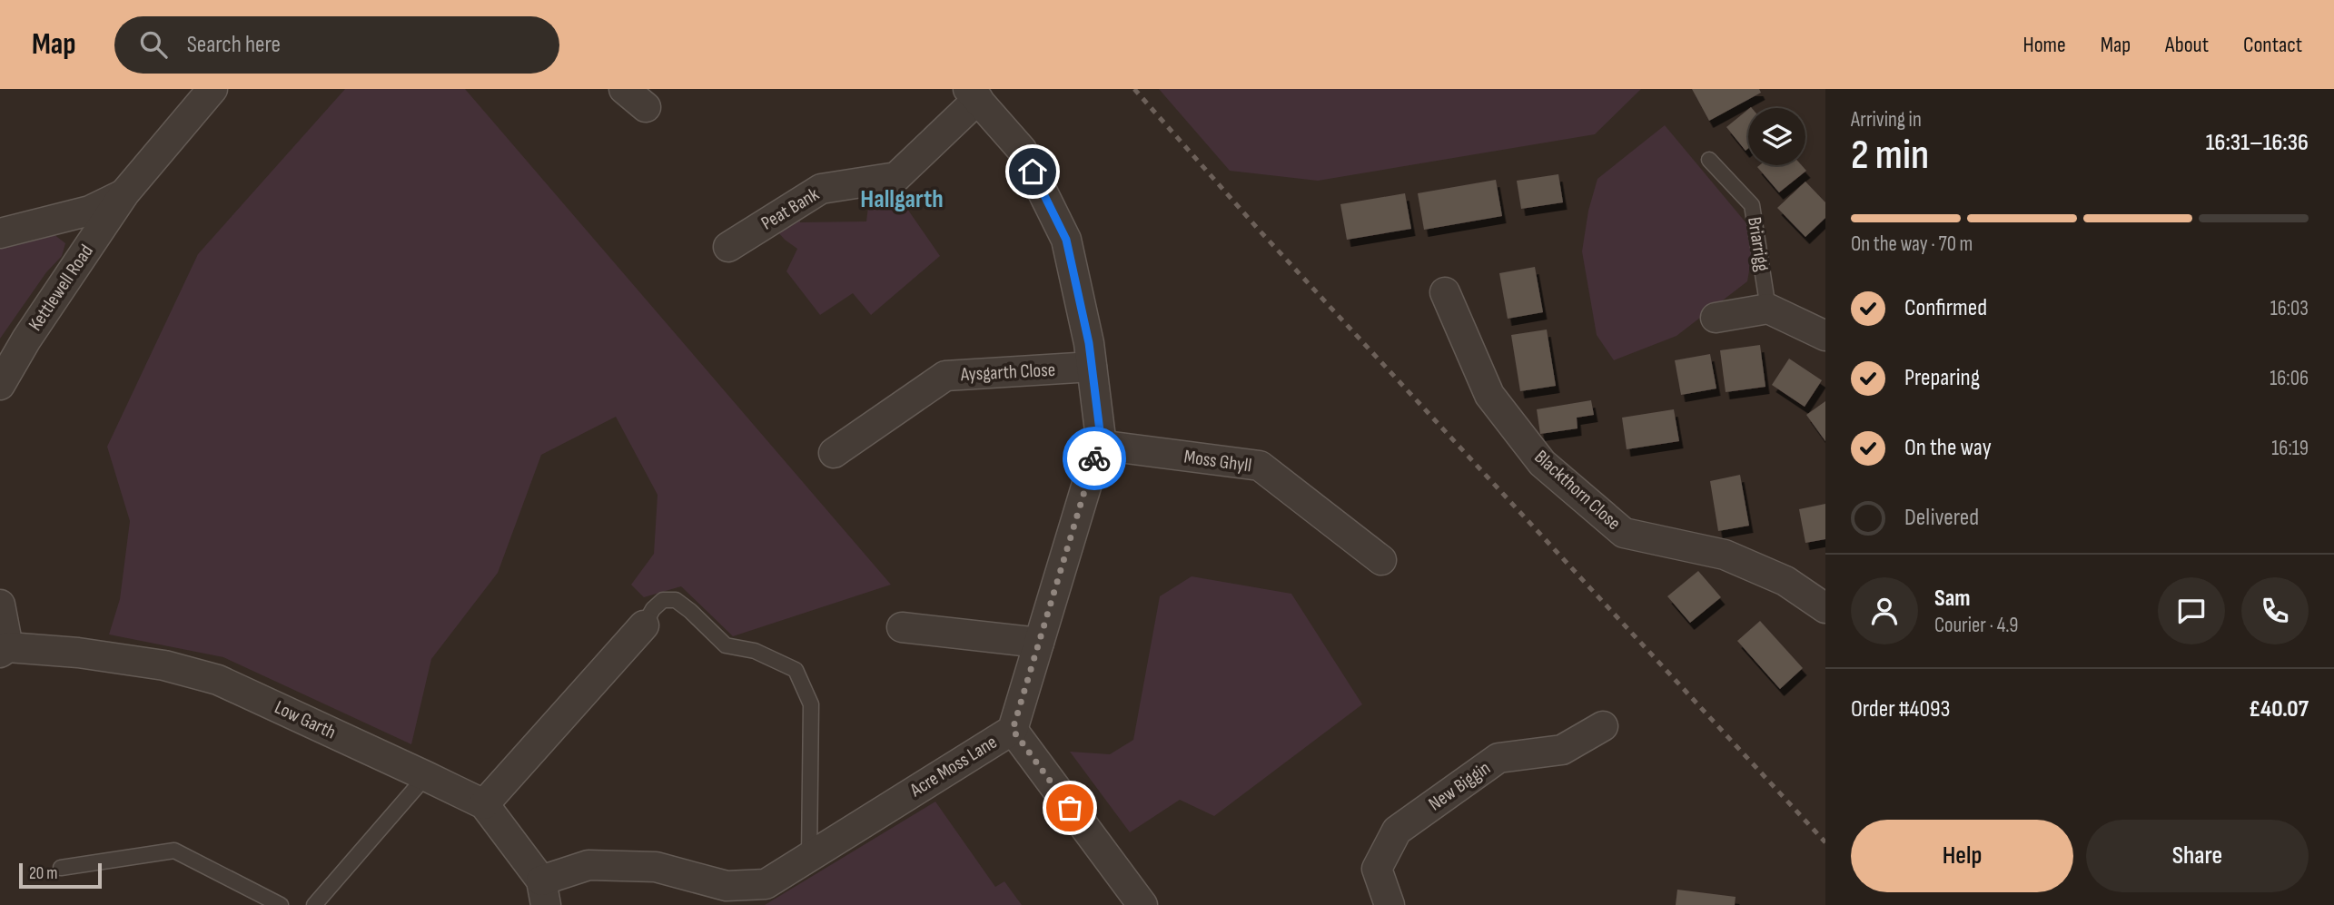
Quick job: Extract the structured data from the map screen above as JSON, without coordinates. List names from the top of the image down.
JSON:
{
  "streets": {
    "street": [
      "Peat Bank",
      "Kettlewell Road",
      "Aysgarth Close",
      "Moss Ghyll",
      "Blackthorn Close",
      "Low Garth",
      "Acre Moss Lane",
      "New Biggin"
    ],
    "lane": ["Briarrigg"]
  },
  "crossings": [
    ["Peat Bank", "Acre Moss Lane"],
    ["Aysgarth Close", "Acre Moss Lane"],
    ["Moss Ghyll", "Acre Moss Lane"],
    ["Low Garth", "Acre Moss Lane"]
  ],
  "districts": ["Hallgarth"],
  "scale_bar": "20 m",
  "page": {
    "header": "Map",
    "search": "Search here",
    "nav": [
      "Home",
      "Map",
      "About",
      "Contact"
    ],
    "heading": ["2 min", "Arriving in", "16:31–16:36"],
    "panel": [
      "Sam",
      "Courier · 4.9",
      "Order #4093",
      "£40.07"
    ],
    "bar": "On the way · 70 m",
    "list": [
      ["Confirmed", "16:03"],
      ["Preparing", "16:06"],
      ["On the way", "16:19"],
      "Delivered"
    ],
    "buttons": ["Help", "Share"],
    "scale": "20 m"
  }
}
